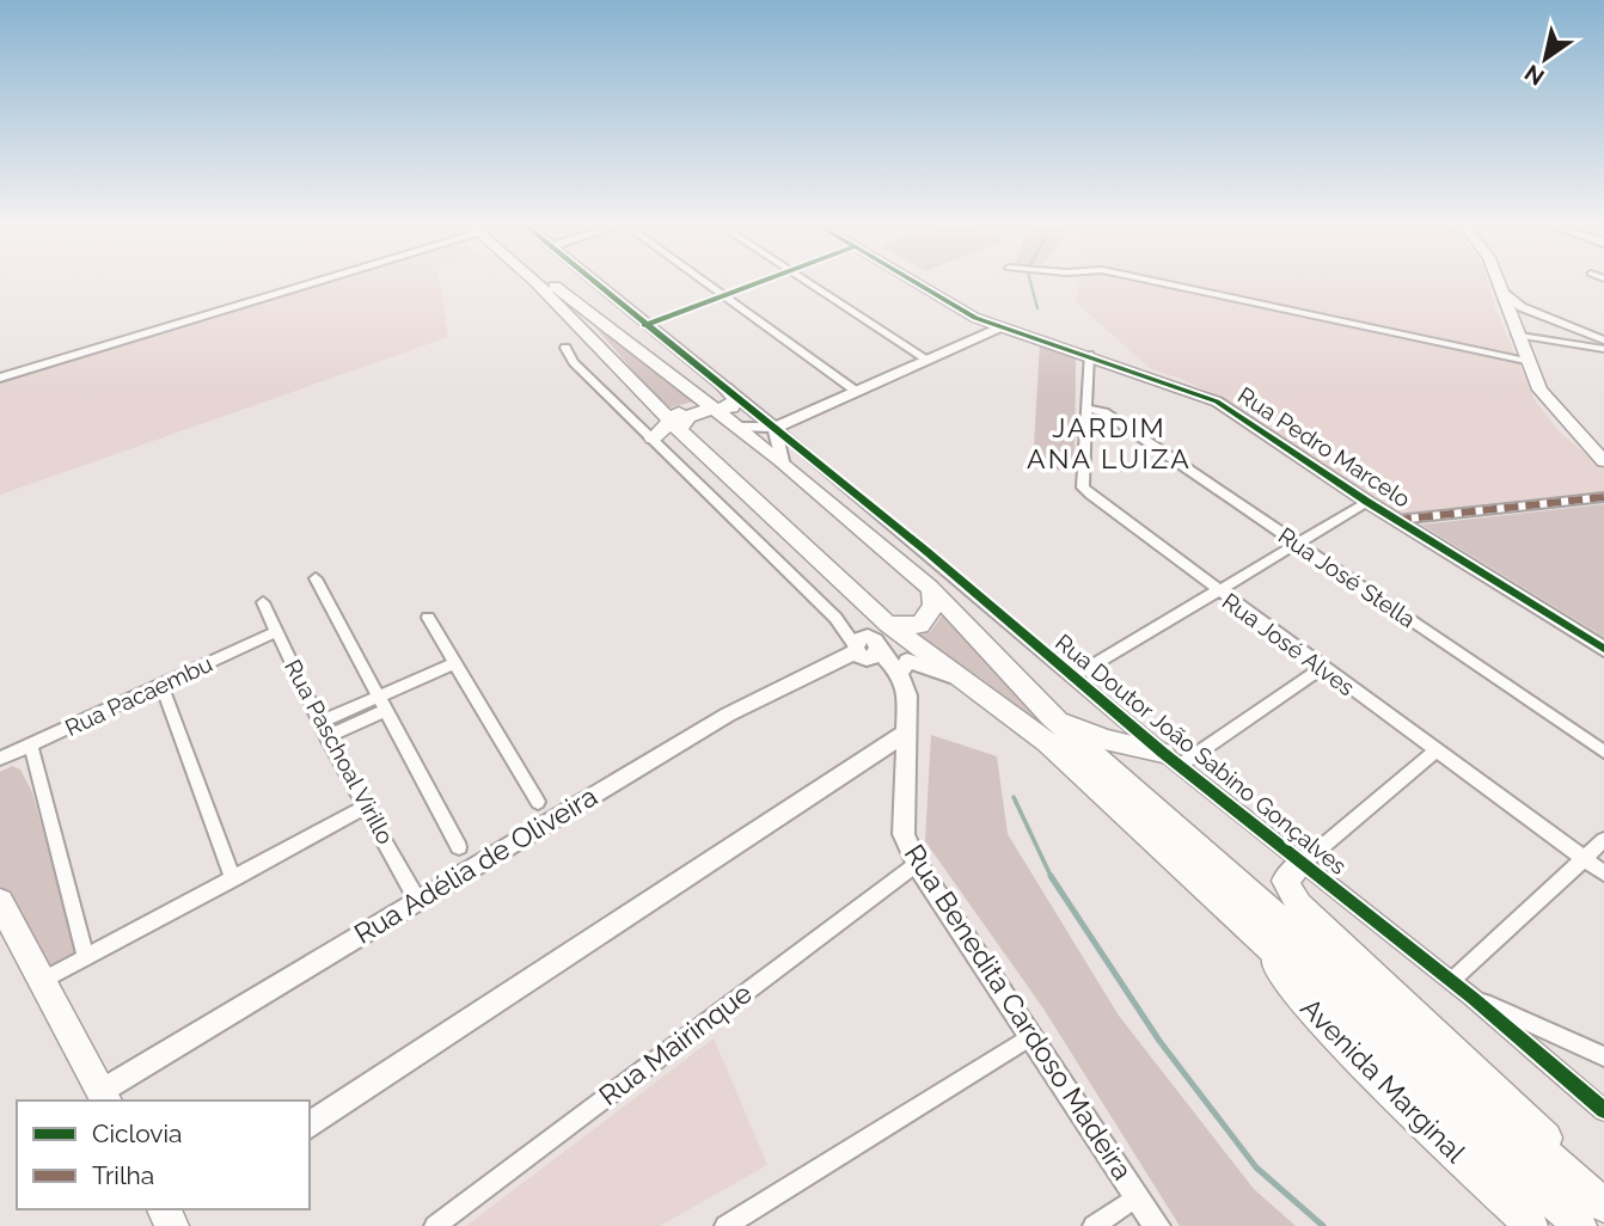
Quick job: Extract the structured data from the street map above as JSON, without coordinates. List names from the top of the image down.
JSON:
{
  "streets": {
    "main road": ["Avenida Marginal"],
    "street": [
      "Rua Pedro Marcelo",
      "Rua José Stella",
      "Rua José Alves",
      "Rua Pacaembu",
      "Rua Paschoal Virillo",
      "Rua Doutor João Sabino Gonçalves",
      "Rua Adélia de Oliveira",
      "Rua Benedita Cardoso Madeira",
      "Rua Mairinque"
    ]
  },
  "crossings": [
    ["Rua Pedro Marcelo", "Rua José Alves"],
    ["Rua José Stella", "Rua José Alves"],
    ["Rua Pacaembu", "Rua Paschoal Virillo"],
    ["Rua Paschoal Virillo", "Rua Adélia de Oliveira"],
    ["Rua Adélia de Oliveira", "Rua Benedita Cardoso Madeira"],
    ["Rua Benedita Cardoso Madeira", "Rua Mairinque"]
  ],
  "districts": ["JARDIM ANA LUIZA"],
  "legend": ["Ciclovia", "Trilha"],
  "north": "bottom left"
}
